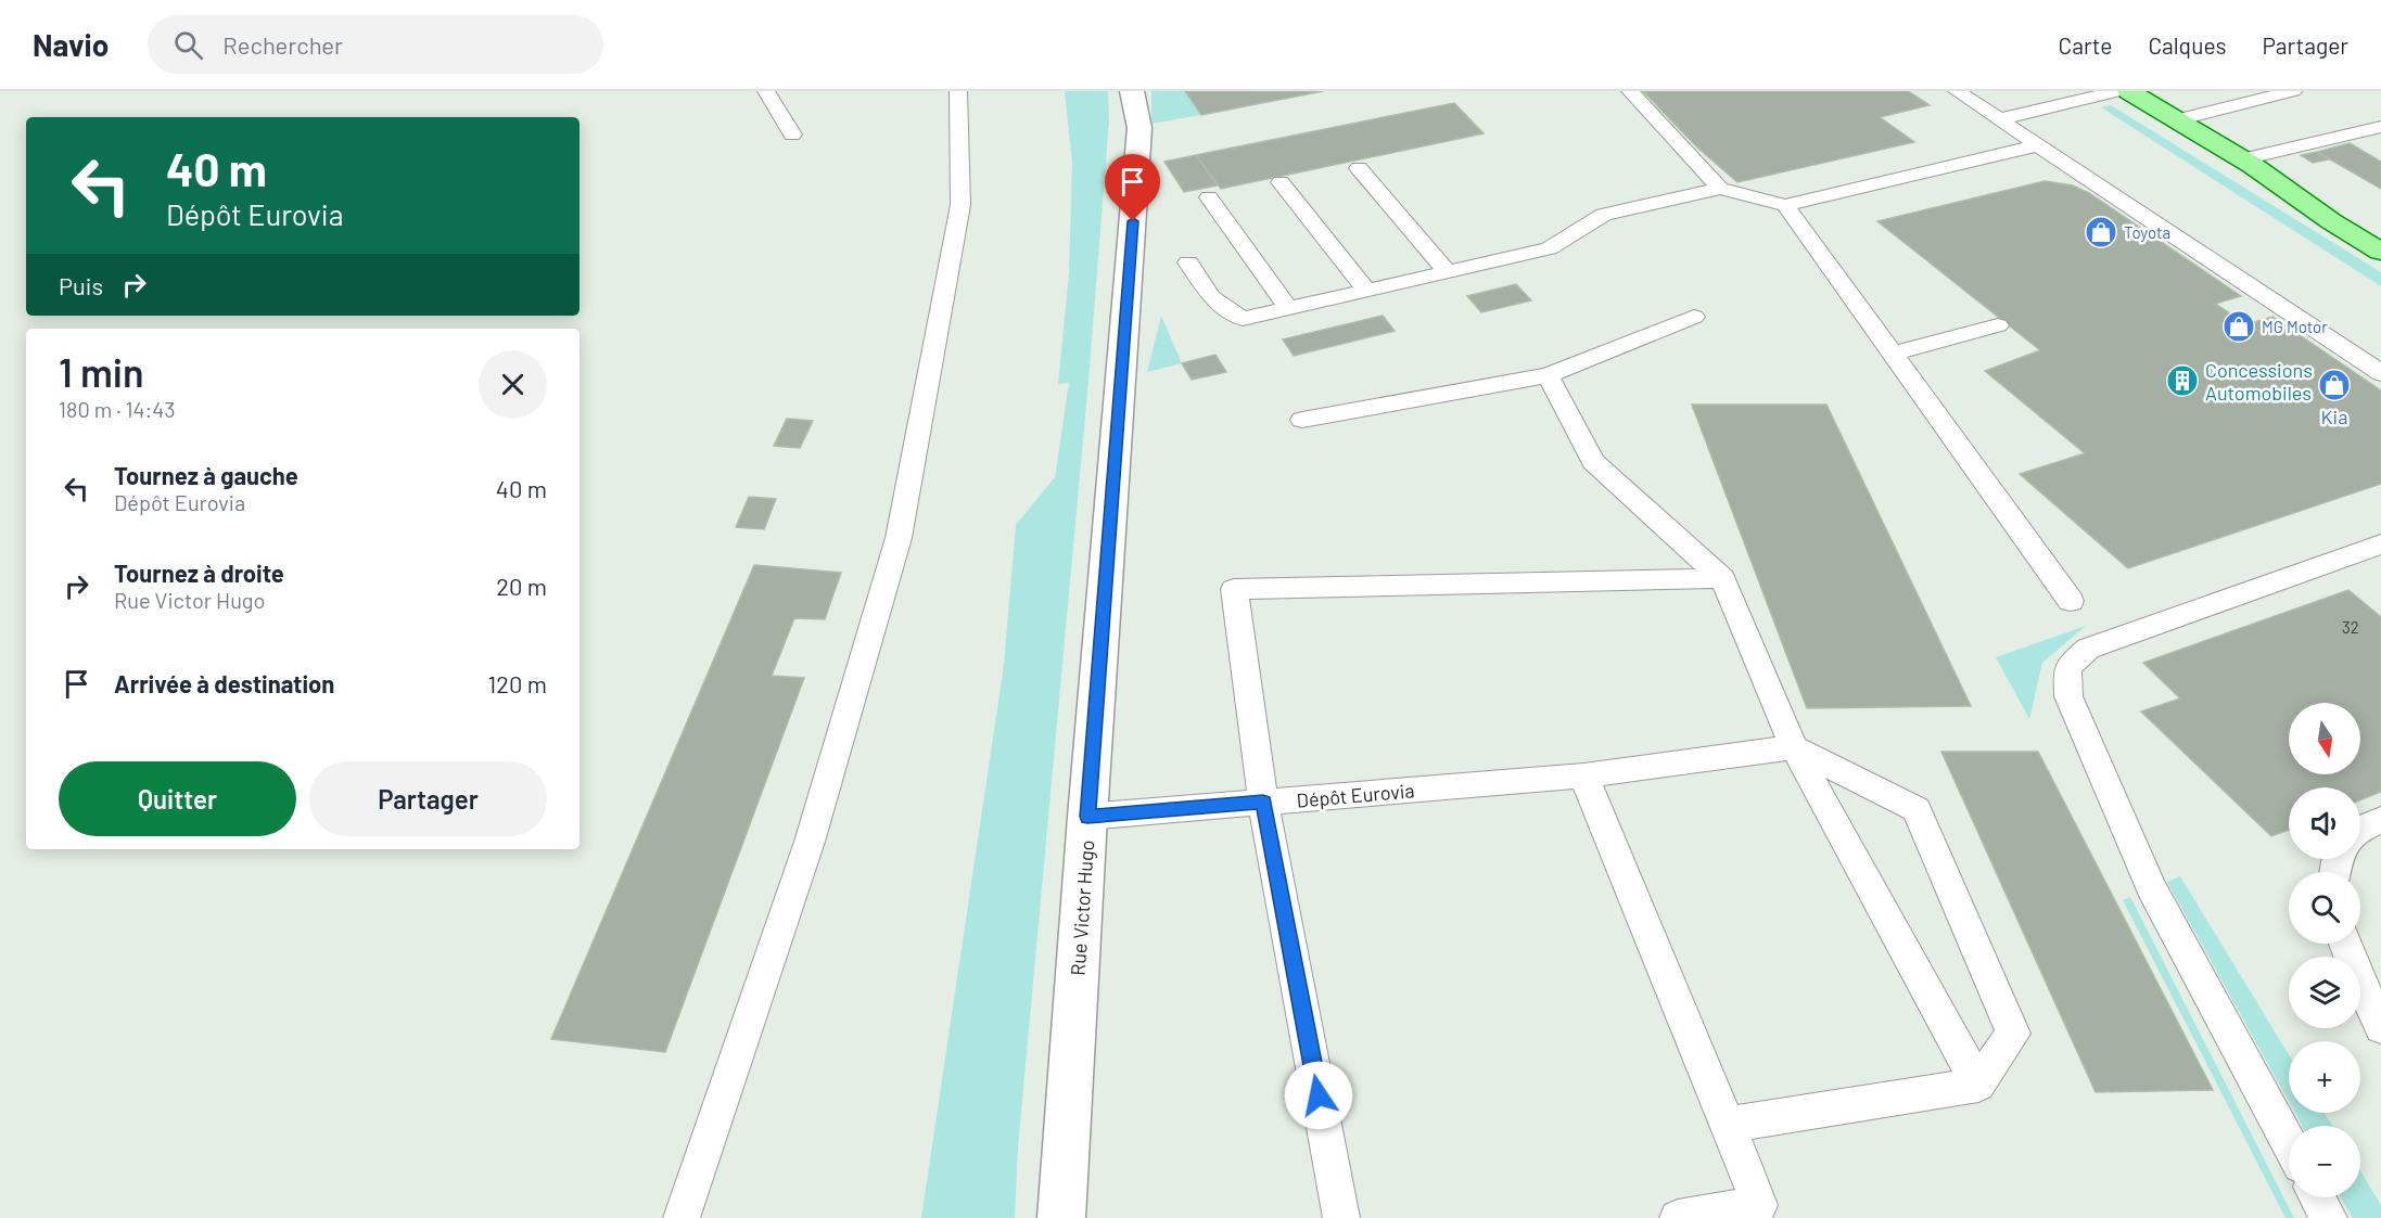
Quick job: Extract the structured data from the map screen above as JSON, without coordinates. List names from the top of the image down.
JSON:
{
  "streets": {
    "street": ["Rue Victor Hugo"],
    "lane": ["Dépôt Eurovia"]
  },
  "crossings": [
    ["Dépôt Eurovia", "Rue Victor Hugo"]
  ],
  "places": {
    "shop": ["Toyota", "MG Motor", "Kia"],
    "building": ["Concessions Automobiles"]
  },
  "house_numbers": ["32"],
  "north": "bottom",
  "page": {
    "header": "Navio",
    "search": "Rechercher",
    "nav": ["Carte", "Calques", "Partager"],
    "turn": ["40 m", "Dépôt Eurovia"],
    "then": "Puis",
    "heading": ["1 min", "180 m · 14:43"],
    "list": [
      {
        "name": "Tournez à gauche",
        "note": "Dépôt Eurovia",
        "value": "40 m"
      },
      {
        "name": "Tournez à droite",
        "note": "Rue Victor Hugo",
        "value": "20 m"
      },
      {
        "name": "Arrivée à destination",
        "value": "120 m"
      }
    ],
    "map_buttons": ["+", "−"],
    "buttons": ["Quitter", "Partager"]
  }
}
